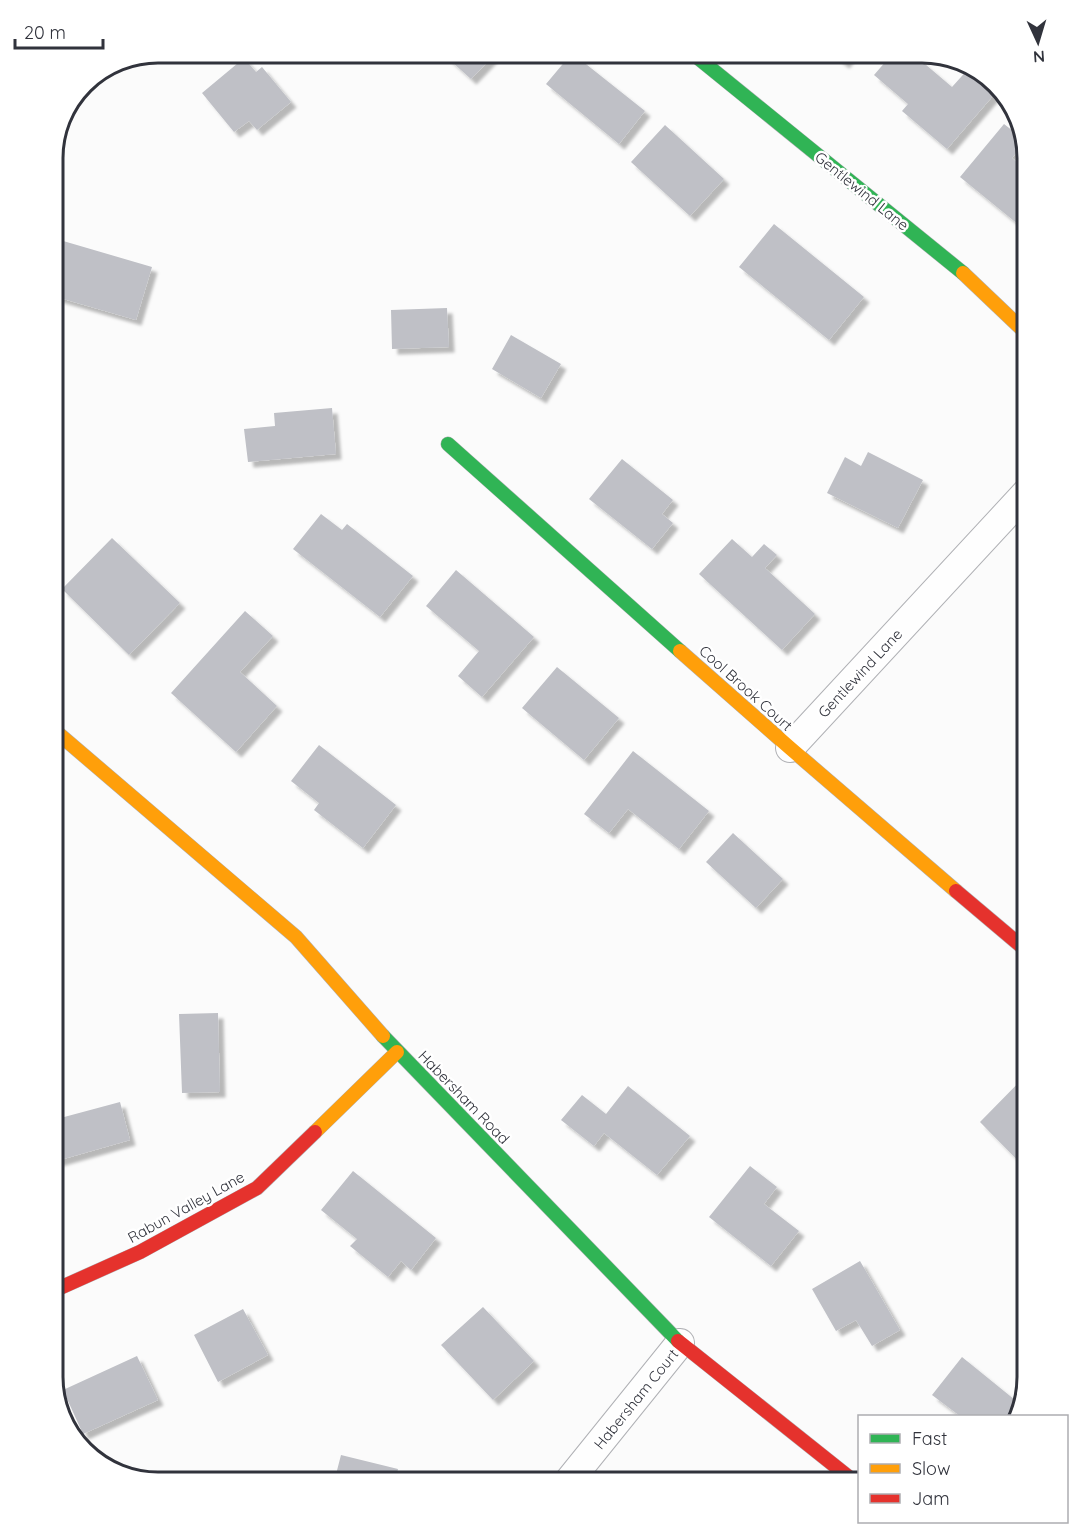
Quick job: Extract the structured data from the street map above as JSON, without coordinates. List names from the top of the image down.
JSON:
{
  "streets": {
    "street": [
      "Gentlewind Lane",
      "Cool Brook Court",
      "Habersham Road",
      "Rabun Valley Lane",
      "Habersham Court"
    ]
  },
  "crossings": [
    ["Gentlewind Lane", "Cool Brook Court"],
    ["Habersham Road", "Rabun Valley Lane"],
    ["Habersham Road", "Habersham Court"]
  ],
  "legend": ["Fast", "Slow", "Jam"],
  "scale_bar": "20 m",
  "north": "bottom"
}
